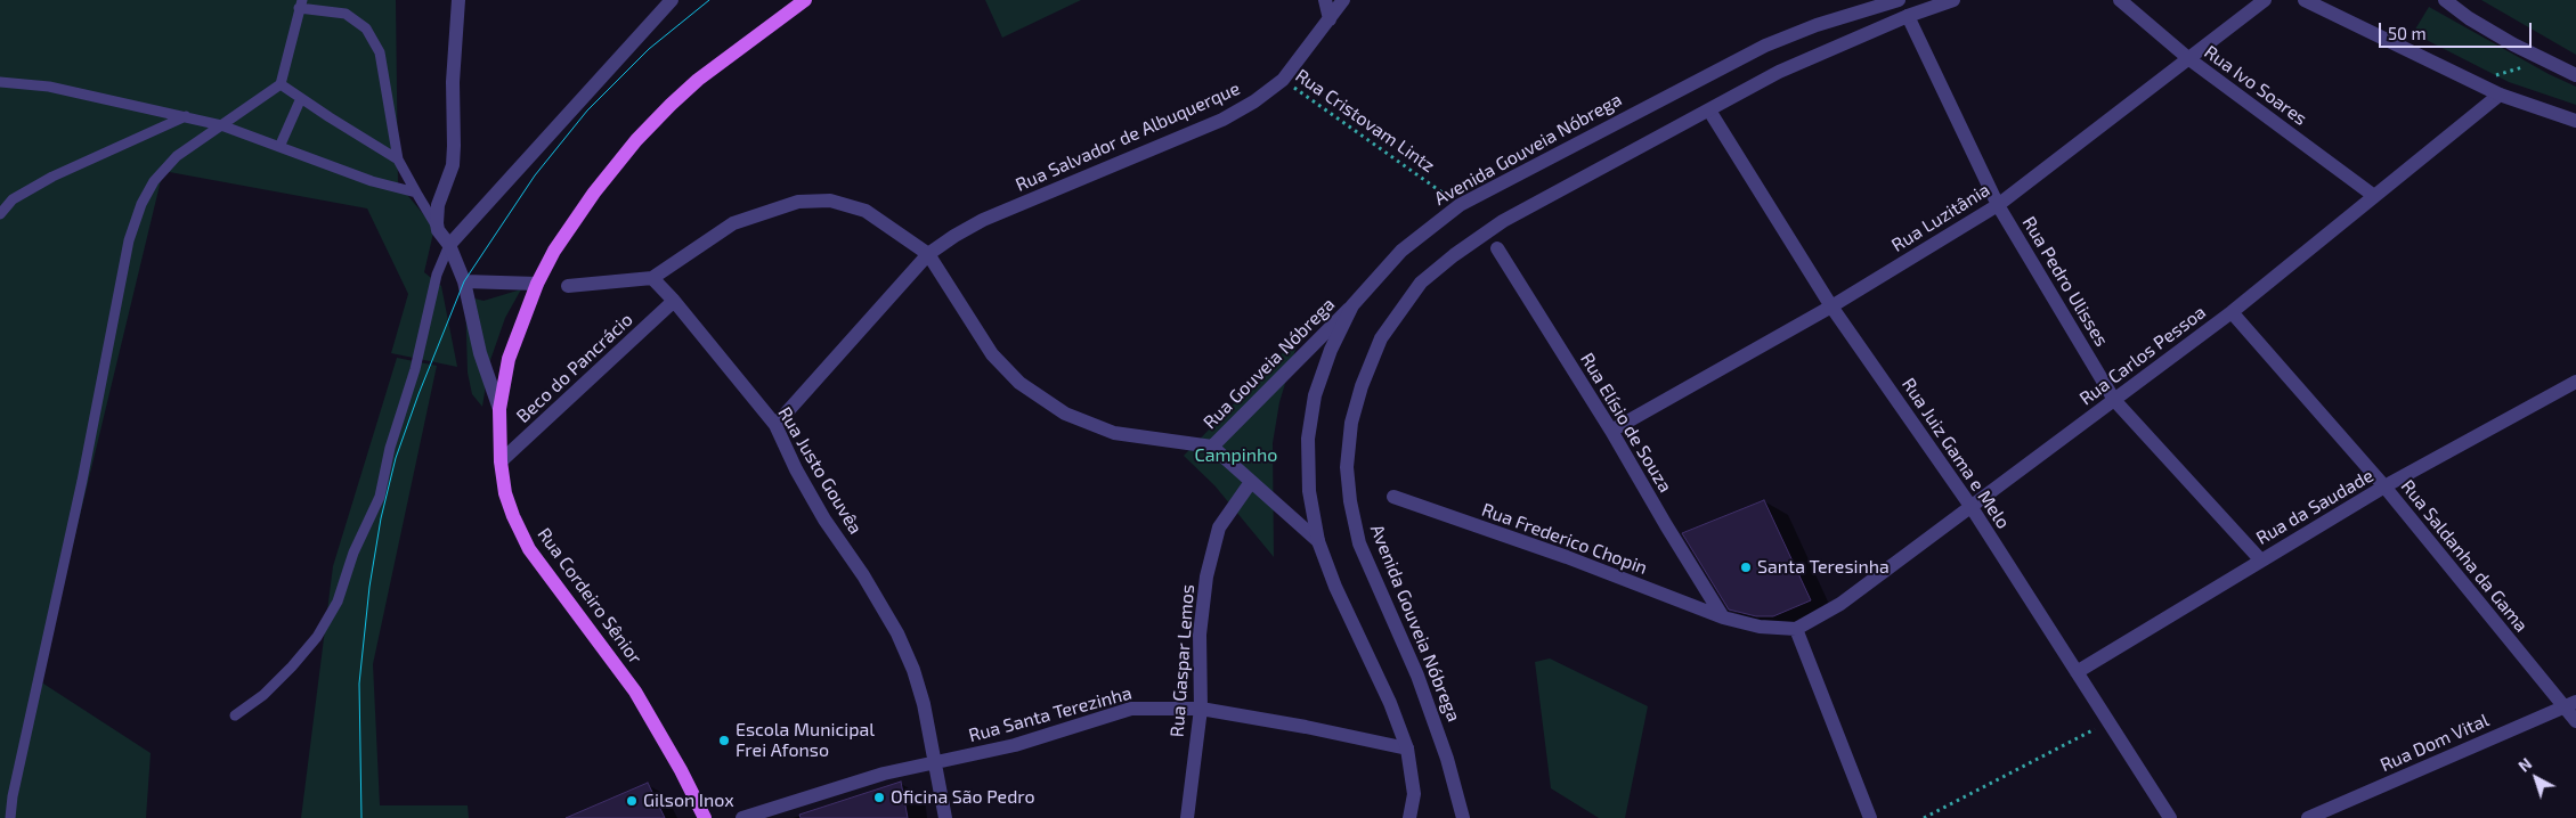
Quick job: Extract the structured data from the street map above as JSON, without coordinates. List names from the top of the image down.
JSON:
{
  "streets": {
    "main road": ["Rua Cordeiro Sênior"],
    "street": [
      "Rua Ivo Soares",
      "Rua Salvador de Albuquerque",
      "Avenida Gouveia Nóbrega",
      "Rua Luzitânia",
      "Rua Pedro Ulisses",
      "Rua Carlos Pessoa",
      "Rua Gouveia Nóbrega",
      "Beco do Pancrácio",
      "Rua Elísio de Souza",
      "Rua Juiz Gama e Melo",
      "Rua Justo Gouvêa",
      "Rua da Saudade",
      "Rua Frederico Chopin",
      "Rua Saldanha da Gama",
      "Rua Gaspar Lemos",
      "Rua Santa Terezinha",
      "Rua Dom Vital"
    ],
    "path": ["Rua Cristovam Lintz"]
  },
  "crossings": [
    ["Rua Ivo Soares", "Rua Luzitânia"],
    ["Rua Ivo Soares", "Rua Carlos Pessoa"],
    ["Rua Cristovam Lintz", "Rua Salvador de Albuquerque"],
    ["Rua Cristovam Lintz", "Avenida Gouveia Nóbrega"],
    ["Rua Salvador de Albuquerque", "Rua Justo Gouvêa"],
    ["Avenida Gouveia Nóbrega", "Rua Gouveia Nóbrega"],
    ["Avenida Gouveia Nóbrega", "Rua Juiz Gama e Melo"],
    ["Avenida Gouveia Nóbrega", "Rua Santa Terezinha"],
    ["Rua Luzitânia", "Rua Pedro Ulisses"],
    ["Rua Luzitânia", "Rua Elísio de Souza"],
    ["Rua Luzitânia", "Rua Juiz Gama e Melo"],
    ["Rua Pedro Ulisses", "Rua Carlos Pessoa"],
    ["Rua Pedro Ulisses", "Rua da Saudade"],
    ["Rua Carlos Pessoa", "Rua Juiz Gama e Melo"],
    ["Rua Carlos Pessoa", "Rua Frederico Chopin"],
    ["Rua Carlos Pessoa", "Rua Saldanha da Gama"],
    ["Beco do Pancrácio", "Rua Justo Gouvêa"],
    ["Beco do Pancrácio", "Rua Cordeiro Sênior"],
    ["Rua Elísio de Souza", "Rua Frederico Chopin"],
    ["Rua Juiz Gama e Melo", "Rua da Saudade"],
    ["Rua Justo Gouvêa", "Rua Santa Terezinha"],
    ["Rua da Saudade", "Rua Saldanha da Gama"],
    ["Rua Saldanha da Gama", "Rua Dom Vital"],
    ["Rua Gaspar Lemos", "Rua Santa Terezinha"]
  ],
  "parks": ["Campinho"],
  "places": [
    "Santa Teresinha",
    "Escola Municipal Frei Afonso",
    "Oficina São Pedro",
    "Gilson Inox"
  ],
  "scale_bar": "50 m",
  "north": "top left"
}
